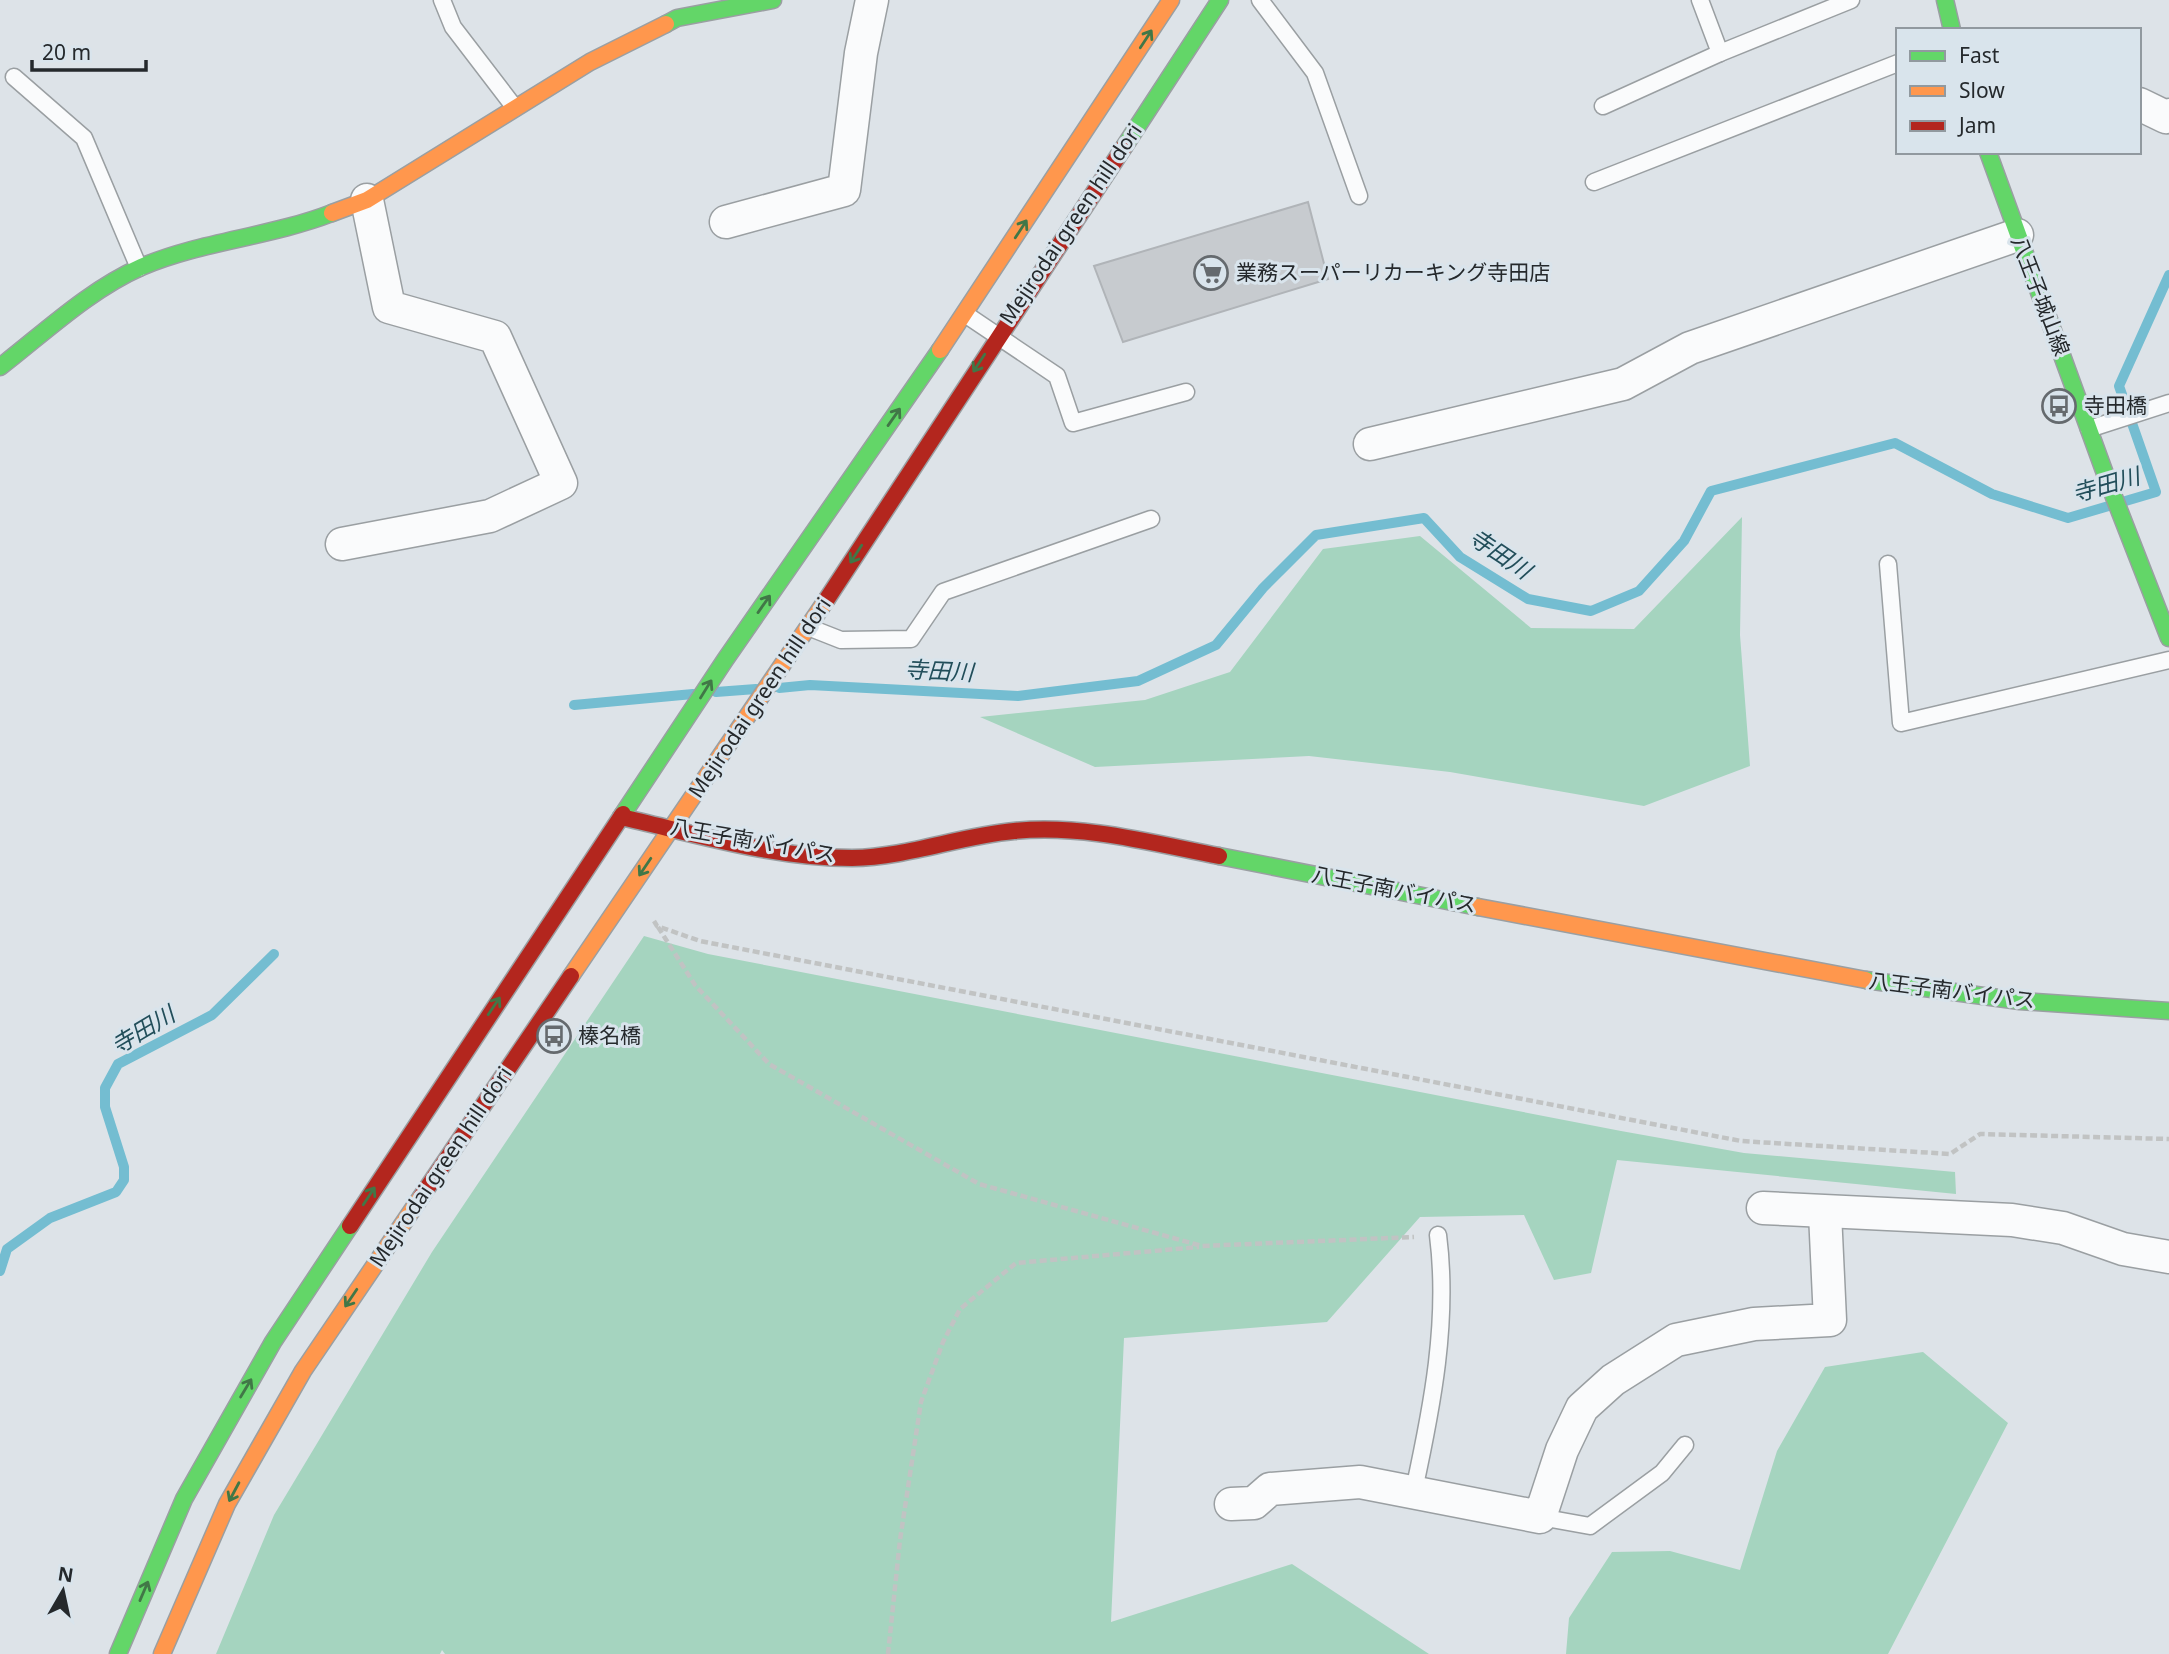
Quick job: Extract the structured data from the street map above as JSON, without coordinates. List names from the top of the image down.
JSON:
{
  "streets": {
    "main road": ["Mejirodai green hill dori", "八王子城山線", "八王子南バイパス"]
  },
  "crossings": [
    ["Mejirodai green hill dori", "八王子南バイパス"]
  ],
  "water": ["寺田川"],
  "places": {
    "supermarket": ["業務スーパーリカーキング寺田店"],
    "bus stop": ["寺田橋", "榛名橋"]
  },
  "legend": ["Fast", "Slow", "Jam"],
  "scale_bar": "20 m",
  "north": "top"
}
